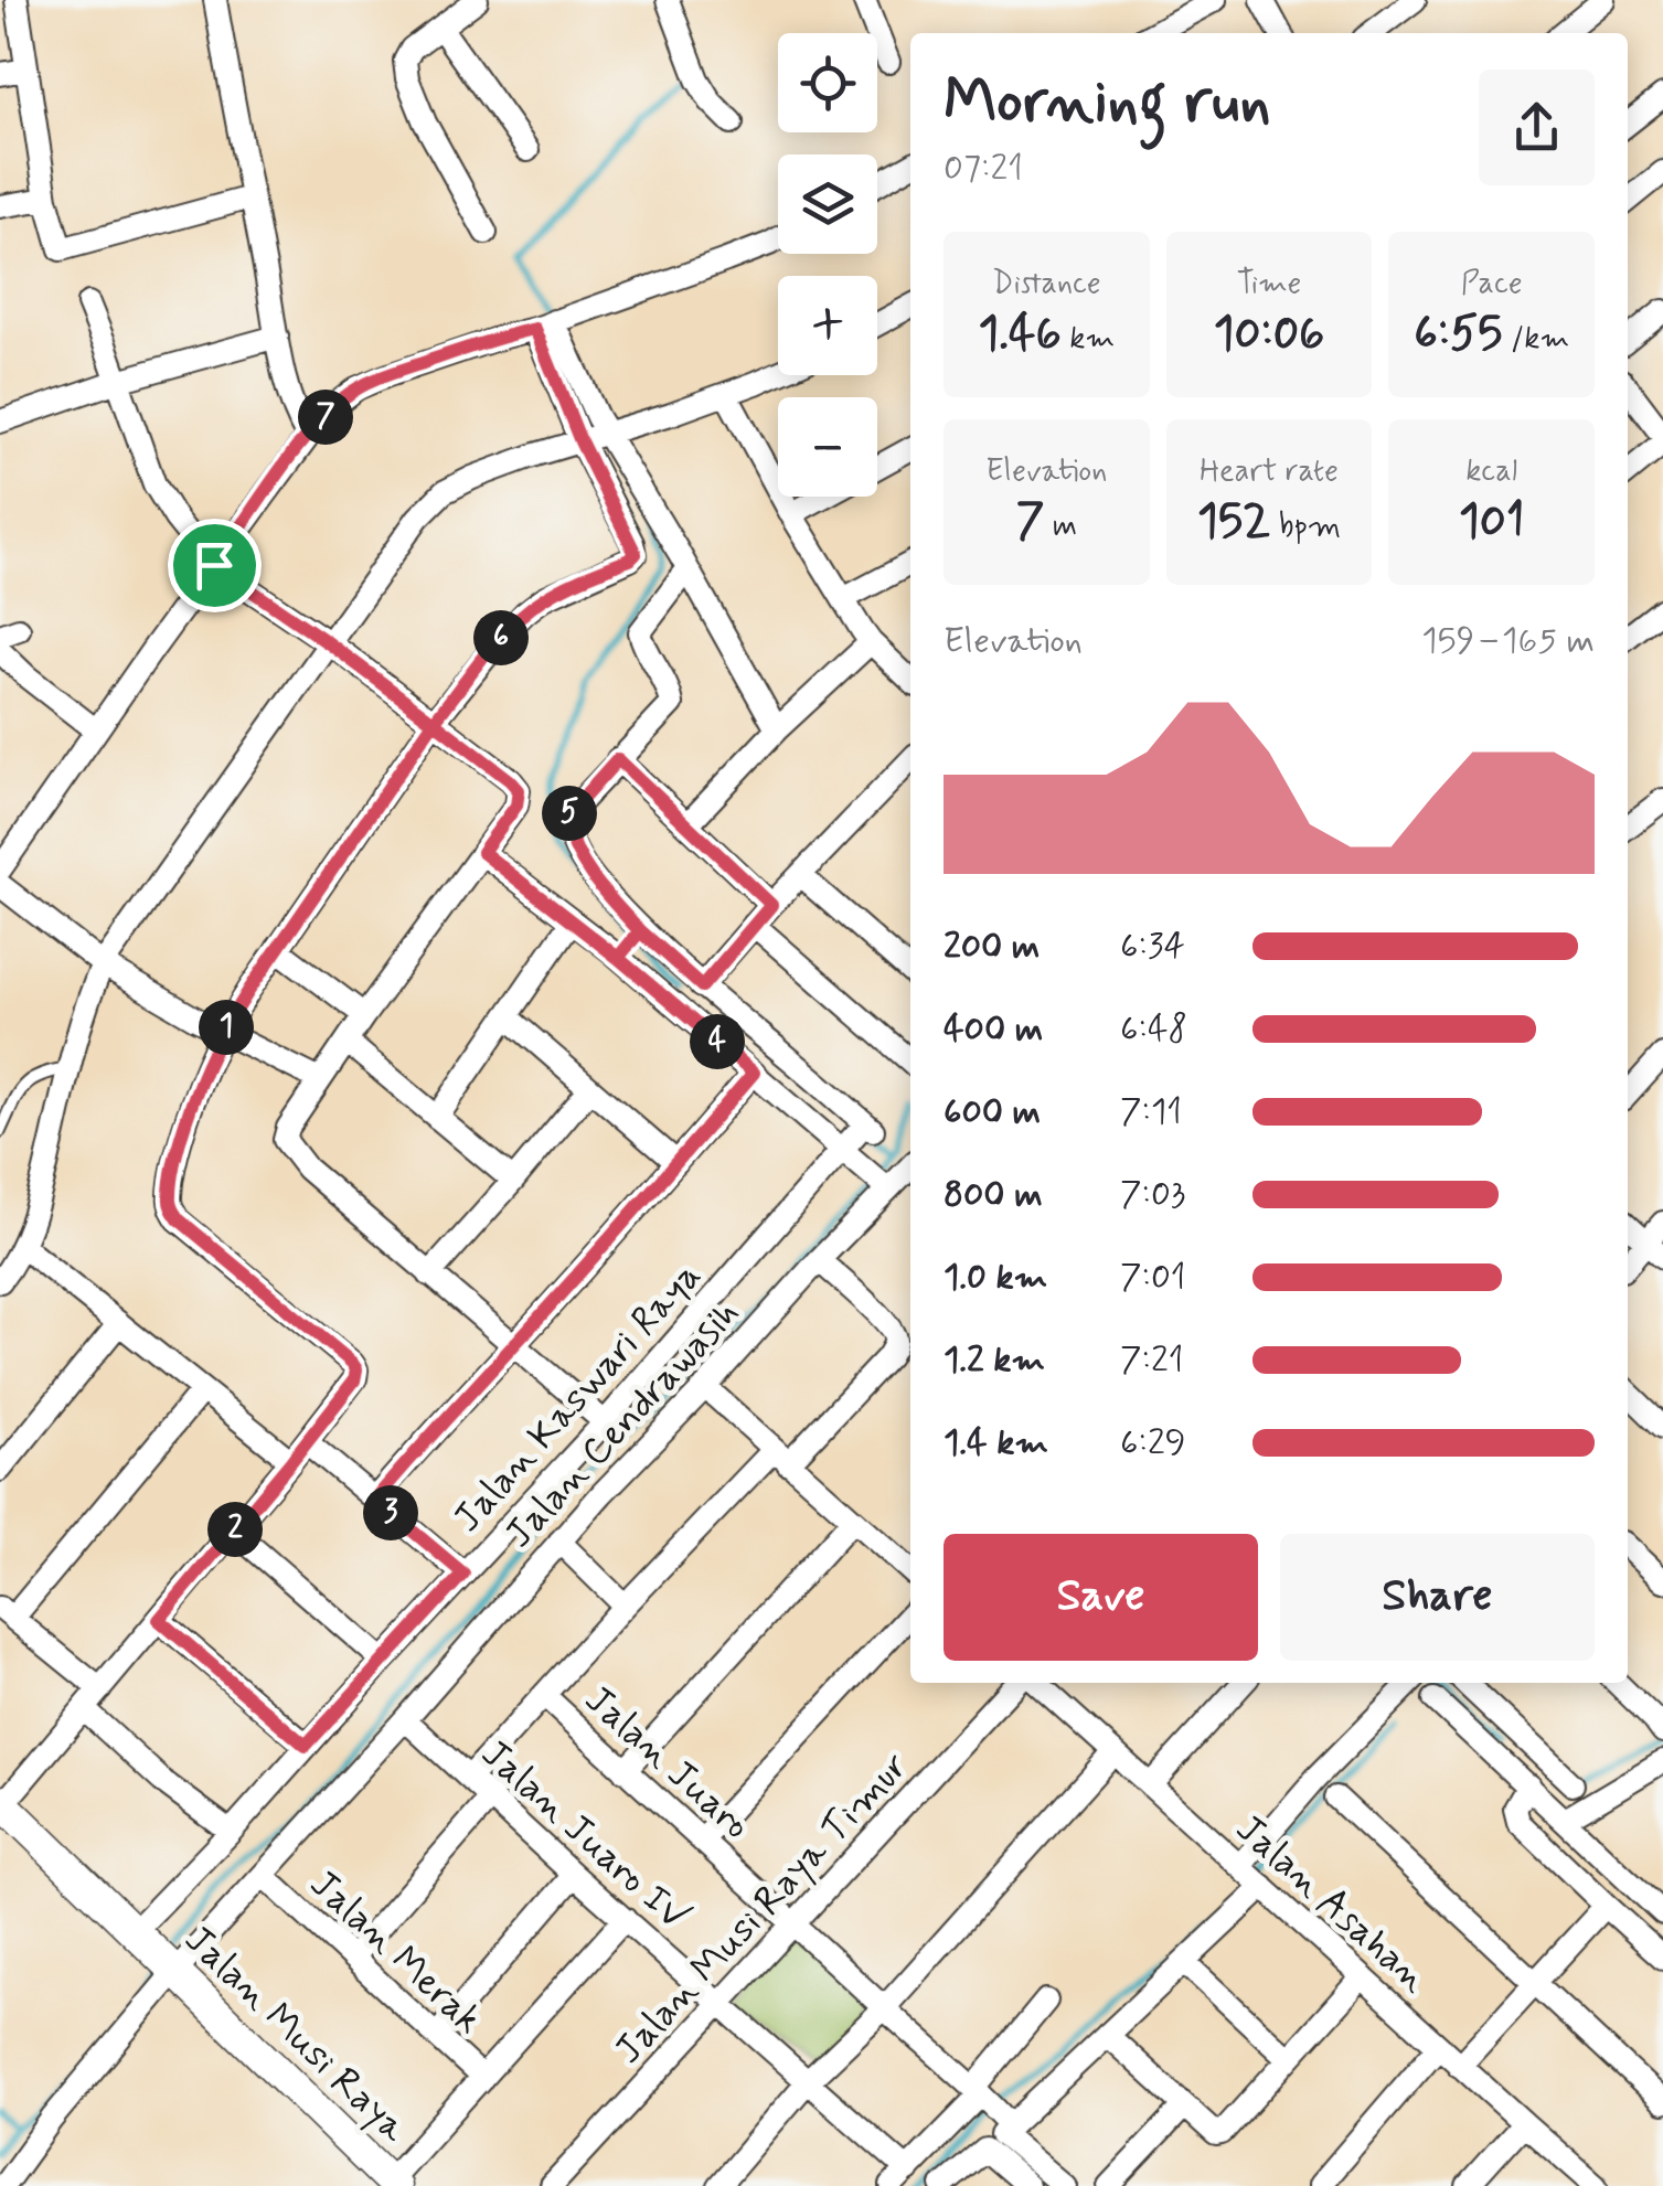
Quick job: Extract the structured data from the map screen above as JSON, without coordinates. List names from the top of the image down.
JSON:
{
  "streets": {
    "street": [
      "Jalan Kaswari Raya",
      "Jalan Cendrawasih",
      "Jalan Juaro",
      "Jalan Juaro IV",
      "Jalan Asahan",
      "Jalan Musi Raya Timur",
      "Jalan Merak",
      "Jalan Musi Raya"
    ]
  },
  "crossings": [
    ["Jalan Kaswari Raya", "Jalan Musi Raya"],
    ["Jalan Cendrawasih", "Jalan Juaro IV"],
    ["Jalan Cendrawasih", "Jalan Merak"],
    ["Jalan Cendrawasih", "Jalan Musi Raya"],
    ["Jalan Juaro", "Jalan Musi Raya Timur"],
    ["Jalan Juaro IV", "Jalan Musi Raya Timur"]
  ],
  "page": {
    "map_buttons": ["+", "−"],
    "heading": ["Morning run", "07:21"],
    "stats": [
      ["Distance", "1.46 km"],
      ["Time", "10:06"],
      ["Pace", "6:55 /km"],
      ["Elevation", "7 m"],
      ["Heart rate", "152 bpm"],
      ["kcal", "101"]
    ],
    "pins": [
      "7",
      "6",
      "5",
      "1",
      "4",
      "3",
      "2"
    ],
    "chart": ["Elevation", "159–165 m"],
    "list": [
      {
        "name": "200 m",
        "note": "6:34"
      },
      {
        "name": "400 m",
        "note": "6:48"
      },
      {
        "name": "600 m",
        "note": "7:11"
      },
      {
        "name": "800 m",
        "note": "7:03"
      },
      {
        "name": "1.0 km",
        "note": "7:01"
      },
      {
        "name": "1.2 km",
        "note": "7:21"
      },
      {
        "name": "1.4 km",
        "note": "6:29"
      }
    ],
    "buttons": ["Save", "Share"]
  }
}
